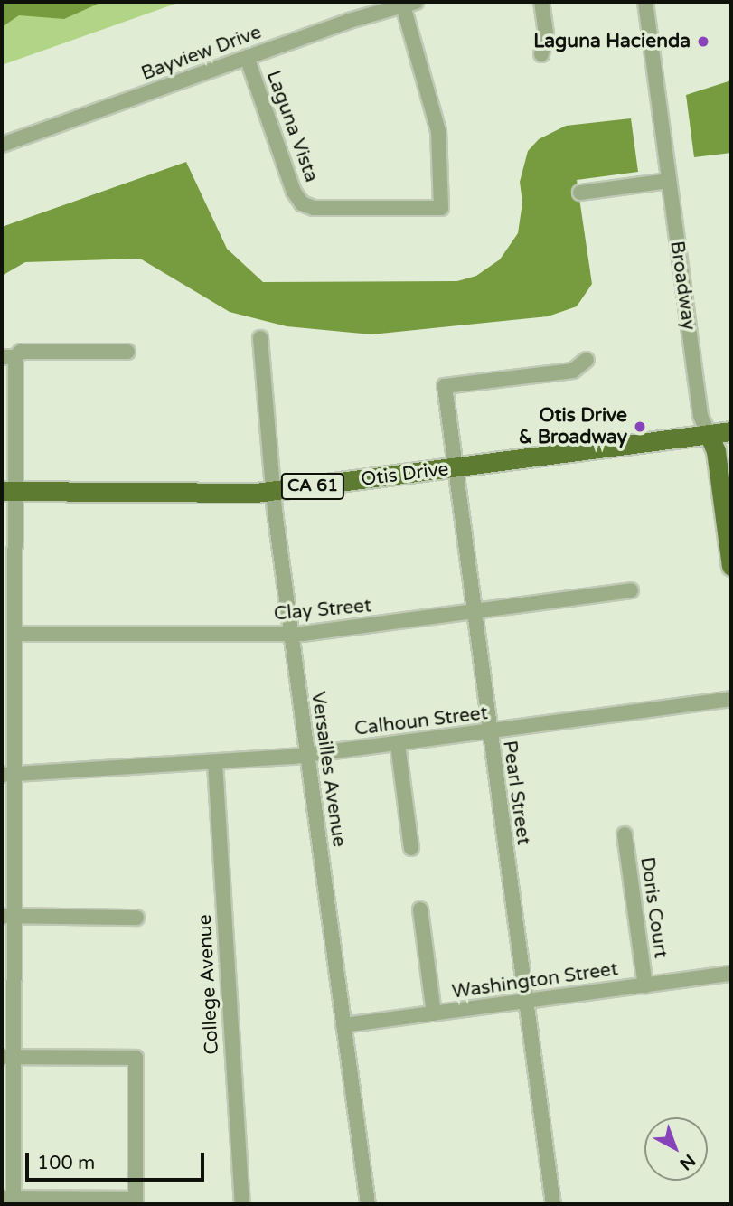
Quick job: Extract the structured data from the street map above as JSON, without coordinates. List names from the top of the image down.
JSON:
{
  "streets": {
    "main road": ["Broadway", "Otis Drive", "CA 61"],
    "street": [
      "Bayview Drive",
      "Laguna Vista",
      "Clay Street",
      "Calhoun Street",
      "Versailles Avenue",
      "Pearl Street",
      "Doris Court",
      "Washington Street",
      "College Avenue"
    ]
  },
  "crossings": [
    ["Bayview Drive", "Laguna Vista"],
    ["Broadway", "Otis Drive"],
    ["Otis Drive", "Versailles Avenue"],
    ["Otis Drive", "Pearl Street"],
    ["Clay Street", "Versailles Avenue"],
    ["Clay Street", "Pearl Street"],
    ["Calhoun Street", "Versailles Avenue"],
    ["Calhoun Street", "Pearl Street"],
    ["Calhoun Street", "College Avenue"],
    ["Versailles Avenue", "Washington Street"],
    ["Pearl Street", "Washington Street"],
    ["Doris Court", "Washington Street"]
  ],
  "places": ["Laguna Hacienda", "Otis Drive & Broadway"],
  "scale_bar": "100 m",
  "north": "bottom right"
}
